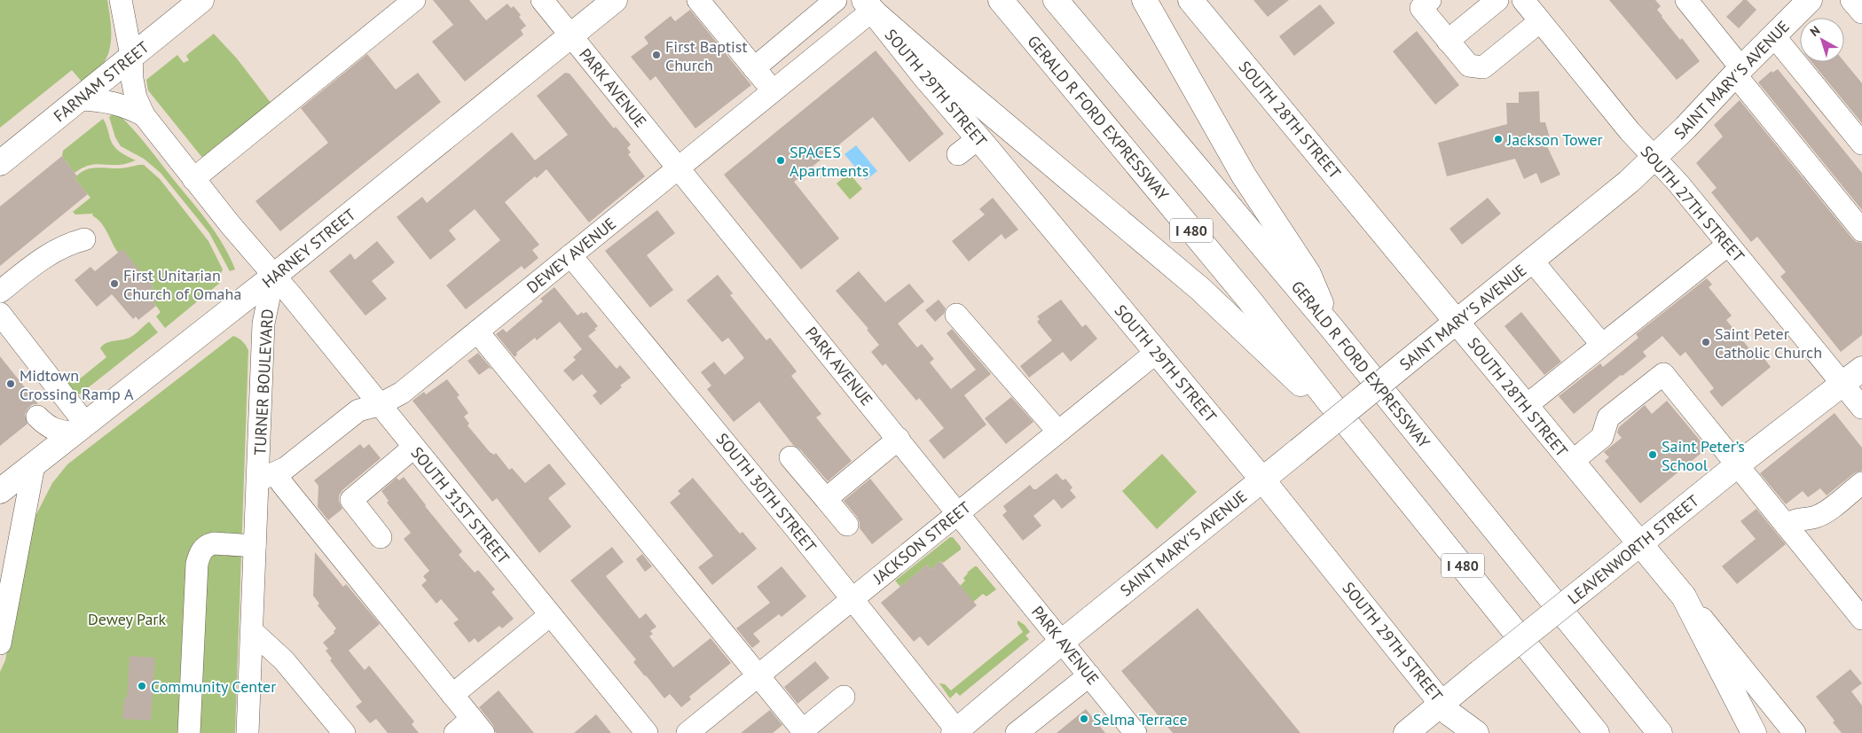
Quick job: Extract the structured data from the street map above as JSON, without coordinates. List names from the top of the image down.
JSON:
{
  "streets": {
    "main road": [
      "SAINT MARY'S AVENUE",
      "FARNAM STREET",
      "SOUTH 29TH STREET",
      "GERALD R FORD EXPRESSWAY",
      "SOUTH 28TH STREET",
      "I 480",
      "HARNEY STREET",
      "LEAVENWORTH STREET"
    ],
    "street": [
      "PARK AVENUE",
      "SOUTH 27TH STREET",
      "DEWEY AVENUE",
      "TURNER BOULEVARD",
      "SOUTH 30TH STREET",
      "SOUTH 31ST STREET",
      "JACKSON STREET"
    ]
  },
  "crossings": [
    ["SAINT MARY'S AVENUE", "PARK AVENUE"],
    ["SAINT MARY'S AVENUE", "SOUTH 29TH STREET"],
    ["SAINT MARY'S AVENUE", "SOUTH 28TH STREET"],
    ["SAINT MARY'S AVENUE", "SOUTH 27TH STREET"],
    ["SAINT MARY'S AVENUE", "SOUTH 30TH STREET"],
    ["PARK AVENUE", "HARNEY STREET"],
    ["PARK AVENUE", "DEWEY AVENUE"],
    ["PARK AVENUE", "JACKSON STREET"],
    ["SOUTH 29TH STREET", "DEWEY AVENUE"],
    ["SOUTH 29TH STREET", "JACKSON STREET"],
    ["SOUTH 29TH STREET", "LEAVENWORTH STREET"],
    ["SOUTH 28TH STREET", "LEAVENWORTH STREET"],
    ["SOUTH 27TH STREET", "LEAVENWORTH STREET"],
    ["HARNEY STREET", "TURNER BOULEVARD"],
    ["HARNEY STREET", "SOUTH 31ST STREET"],
    ["DEWEY AVENUE", "TURNER BOULEVARD"],
    ["DEWEY AVENUE", "SOUTH 30TH STREET"],
    ["DEWEY AVENUE", "SOUTH 31ST STREET"],
    ["TURNER BOULEVARD", "SOUTH 31ST STREET"],
    ["SOUTH 30TH STREET", "JACKSON STREET"]
  ],
  "parks": ["Dewey Park"],
  "places": [
    "First Baptist Church",
    "Jackson Tower",
    "SPACES Apartments",
    "First Unitarian Church of Omaha",
    "Saint Peter Catholic Church",
    "Midtown Crossing Ramp A",
    "Saint Peter’s School",
    "Community Center",
    "Selma Terrace"
  ],
  "north": "top left"
}
